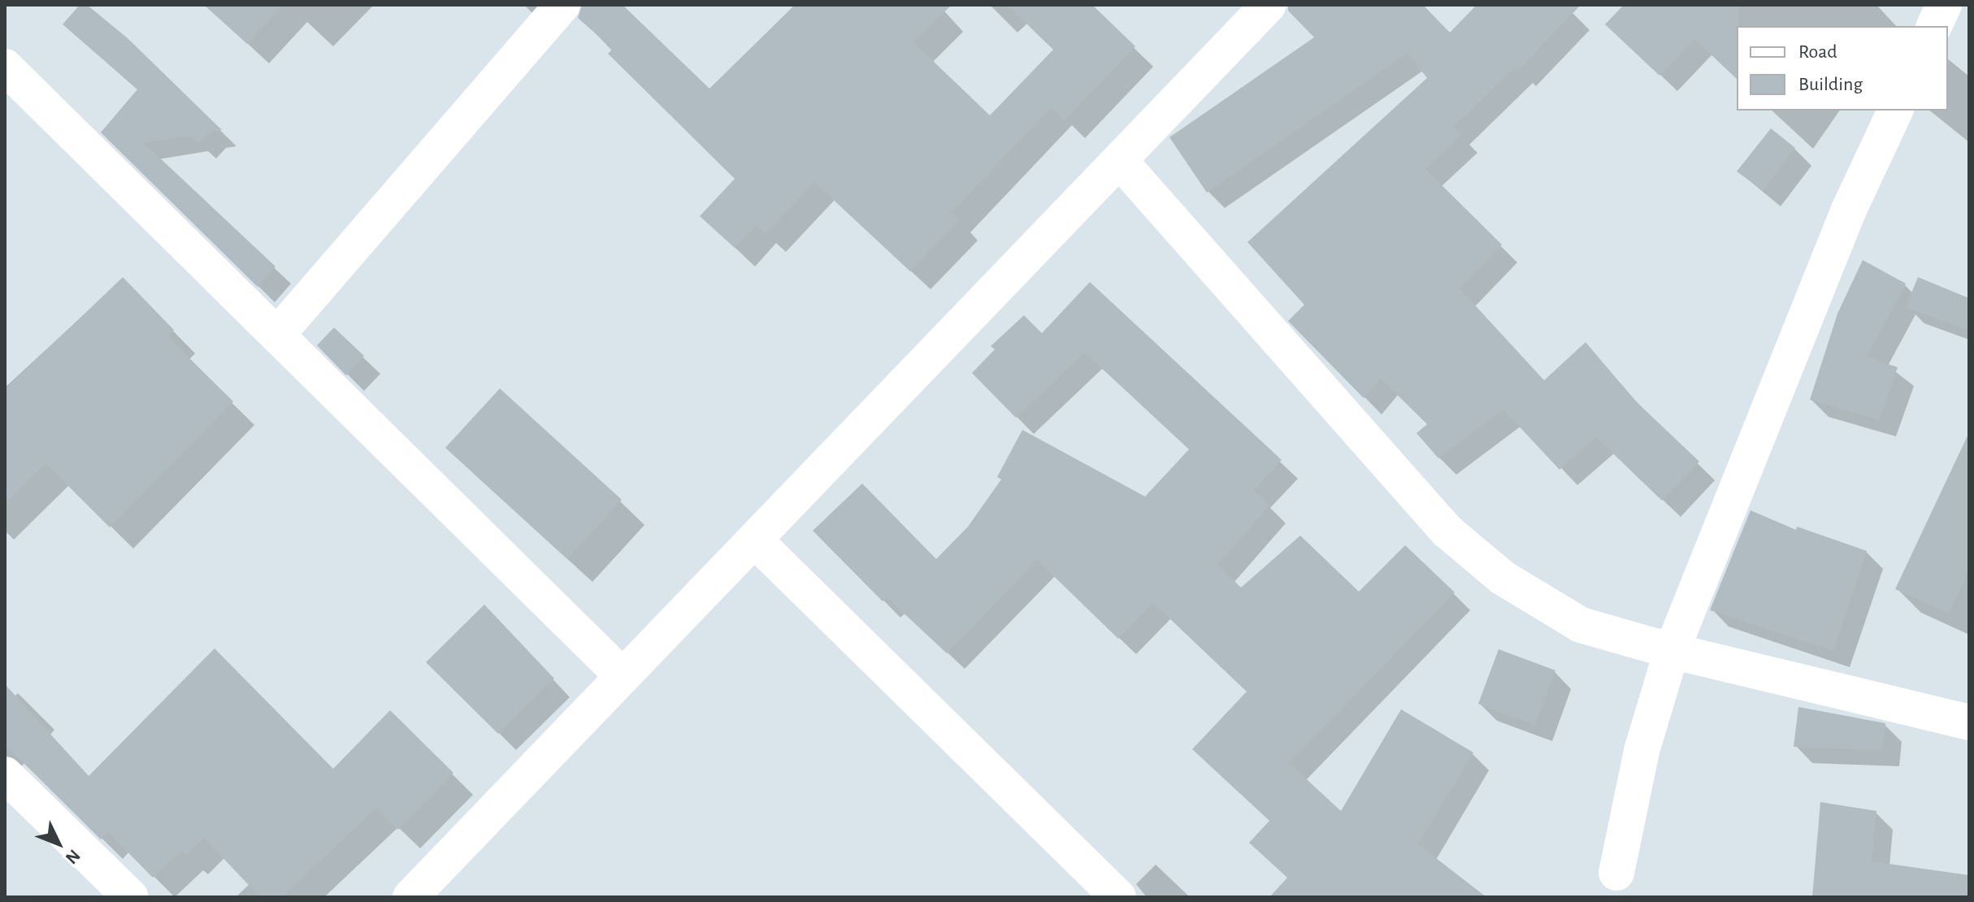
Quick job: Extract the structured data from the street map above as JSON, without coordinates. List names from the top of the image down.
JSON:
{
  "legend": ["Road", "Building"],
  "north": "bottom right"
}
